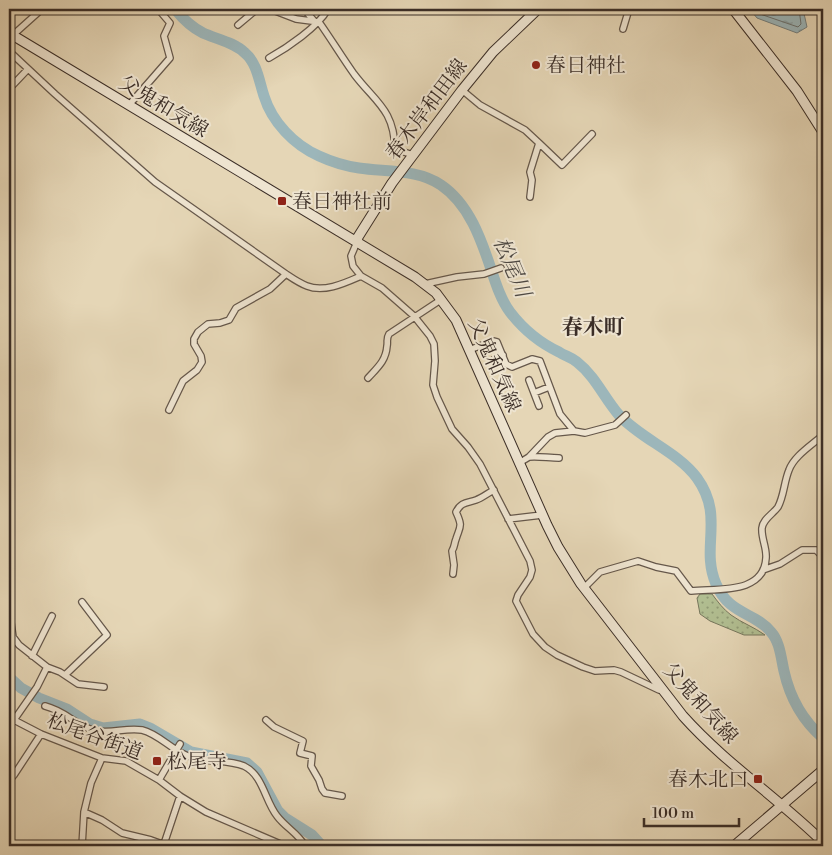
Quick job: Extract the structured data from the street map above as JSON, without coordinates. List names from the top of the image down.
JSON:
{
  "streets": {
    "main road": ["父鬼和気線", "春木岸和田線"],
    "street": ["松尾谷街道"]
  },
  "crossings": [
    ["父鬼和気線", "春木岸和田線"]
  ],
  "districts": ["春木町"],
  "water": ["松尾川"],
  "places": {
    "other": ["春日神社"],
    "transit": ["春日神社前", "松尾寺", "春木北口"]
  },
  "scale_bar": "100 m"
}
